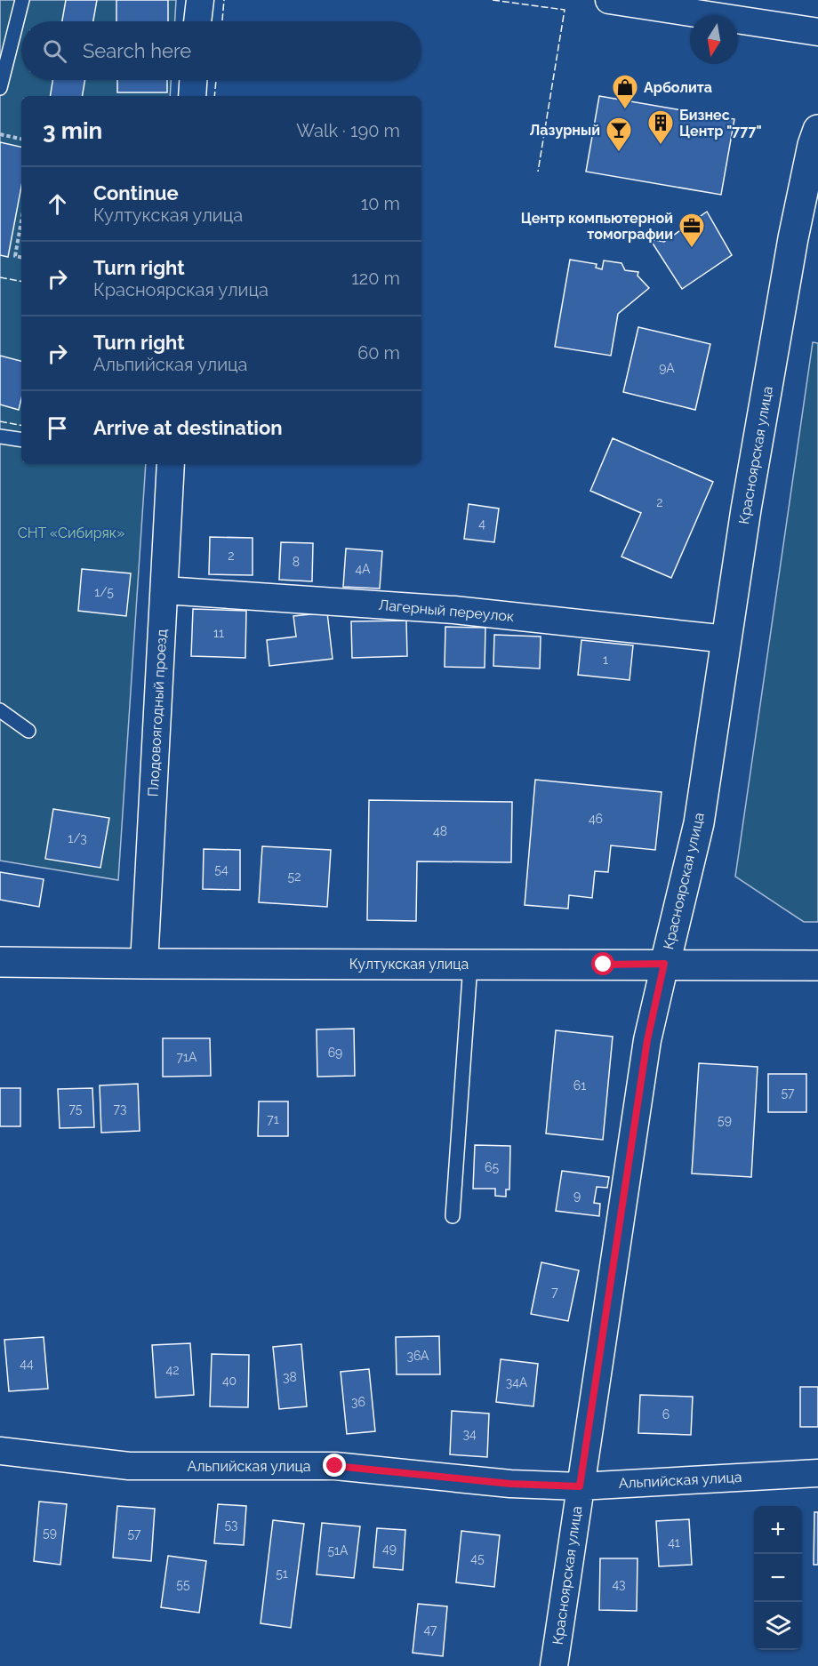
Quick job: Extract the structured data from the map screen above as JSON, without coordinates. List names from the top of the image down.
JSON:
{
  "streets": {
    "main road": ["Красноярская улица", "Култукская улица"],
    "street": ["Лагерный переулок", "Плодовоягодный проезд", "Альпийская улица"]
  },
  "crossings": [
    ["Красноярская улица", "Лагерный переулок"],
    ["Красноярская улица", "Култукская улица"],
    ["Красноярская улица", "Альпийская улица"],
    ["Лагерный переулок", "Плодовоягодный проезд"],
    ["Плодовоягодный проезд", "Култукская улица"]
  ],
  "parks": ["СНТ «Сибиряк»"],
  "places": {
    "shop": ["Арболита"],
    "building": ["Бизнес Центр \"777\""],
    "bar": ["Лазурный"],
    "office": ["Центр компьютерной томографии"]
  },
  "house_numbers": [
    "9А",
    "2",
    "4",
    "2",
    "8",
    "4А",
    "1/5",
    "11",
    "1",
    "46",
    "48",
    "1/3",
    "54",
    "52",
    "69",
    "71А",
    "61",
    "57",
    "75",
    "73",
    "71",
    "59",
    "65",
    "9",
    "7",
    "36А",
    "44",
    "42",
    "38",
    "40",
    "34А",
    "36",
    "6",
    "34",
    "53",
    "59",
    "57",
    "41",
    "49",
    "51А",
    "45",
    "51",
    "55",
    "43",
    "47"
  ],
  "north": "bottom",
  "page": {
    "search": "Search here",
    "heading": ["3 min", "Walk · 190 m"],
    "list": [
      ["Continue", "Култукская улица", "10 m"],
      ["Turn right", "Красноярская улица", "120 m"],
      ["Turn right", "Альпийская улица", "60 m"],
      "Arrive at destination"
    ],
    "map_buttons": ["+", "−"]
  }
}
